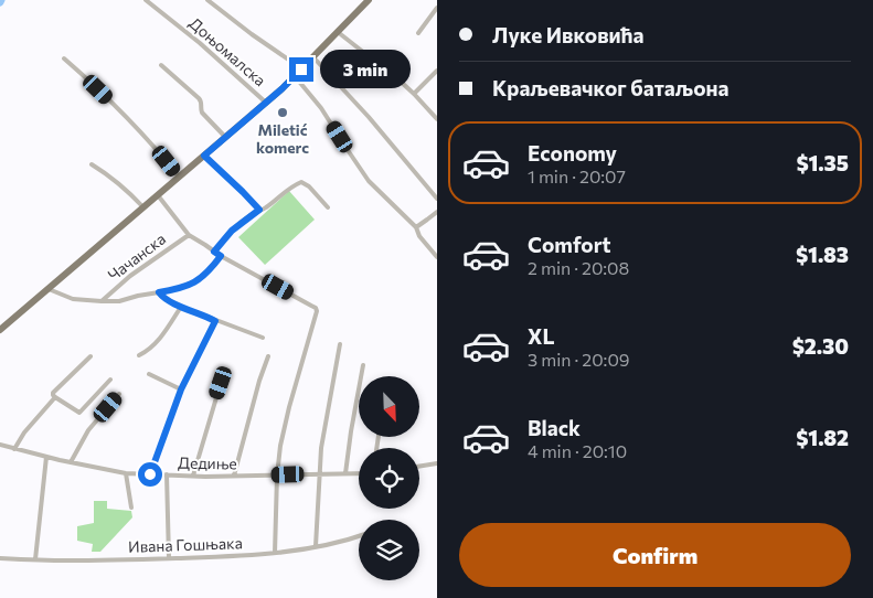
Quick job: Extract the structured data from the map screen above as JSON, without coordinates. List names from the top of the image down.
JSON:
{
  "streets": {
    "street": [
      "Доњомалска",
      "Чачанска",
      "Дедиње",
      "Ивана Гошњака"
    ]
  },
  "places": ["Miletić komerc"],
  "north": "bottom right",
  "page": {
    "banner": ["Луке Ивковића", "Краљевачког батаљона"],
    "bubble": "3 min",
    "list": [
      {
        "name": "Economy",
        "note": "1 min · 20:07",
        "value": "$1.35"
      },
      {
        "name": "Comfort",
        "note": "2 min · 20:08",
        "value": "$1.83"
      },
      {
        "name": "XL",
        "note": "3 min · 20:09",
        "value": "$2.30"
      },
      {
        "name": "Black",
        "note": "4 min · 20:10",
        "value": "$1.82"
      }
    ],
    "buttons": "Confirm"
  }
}
